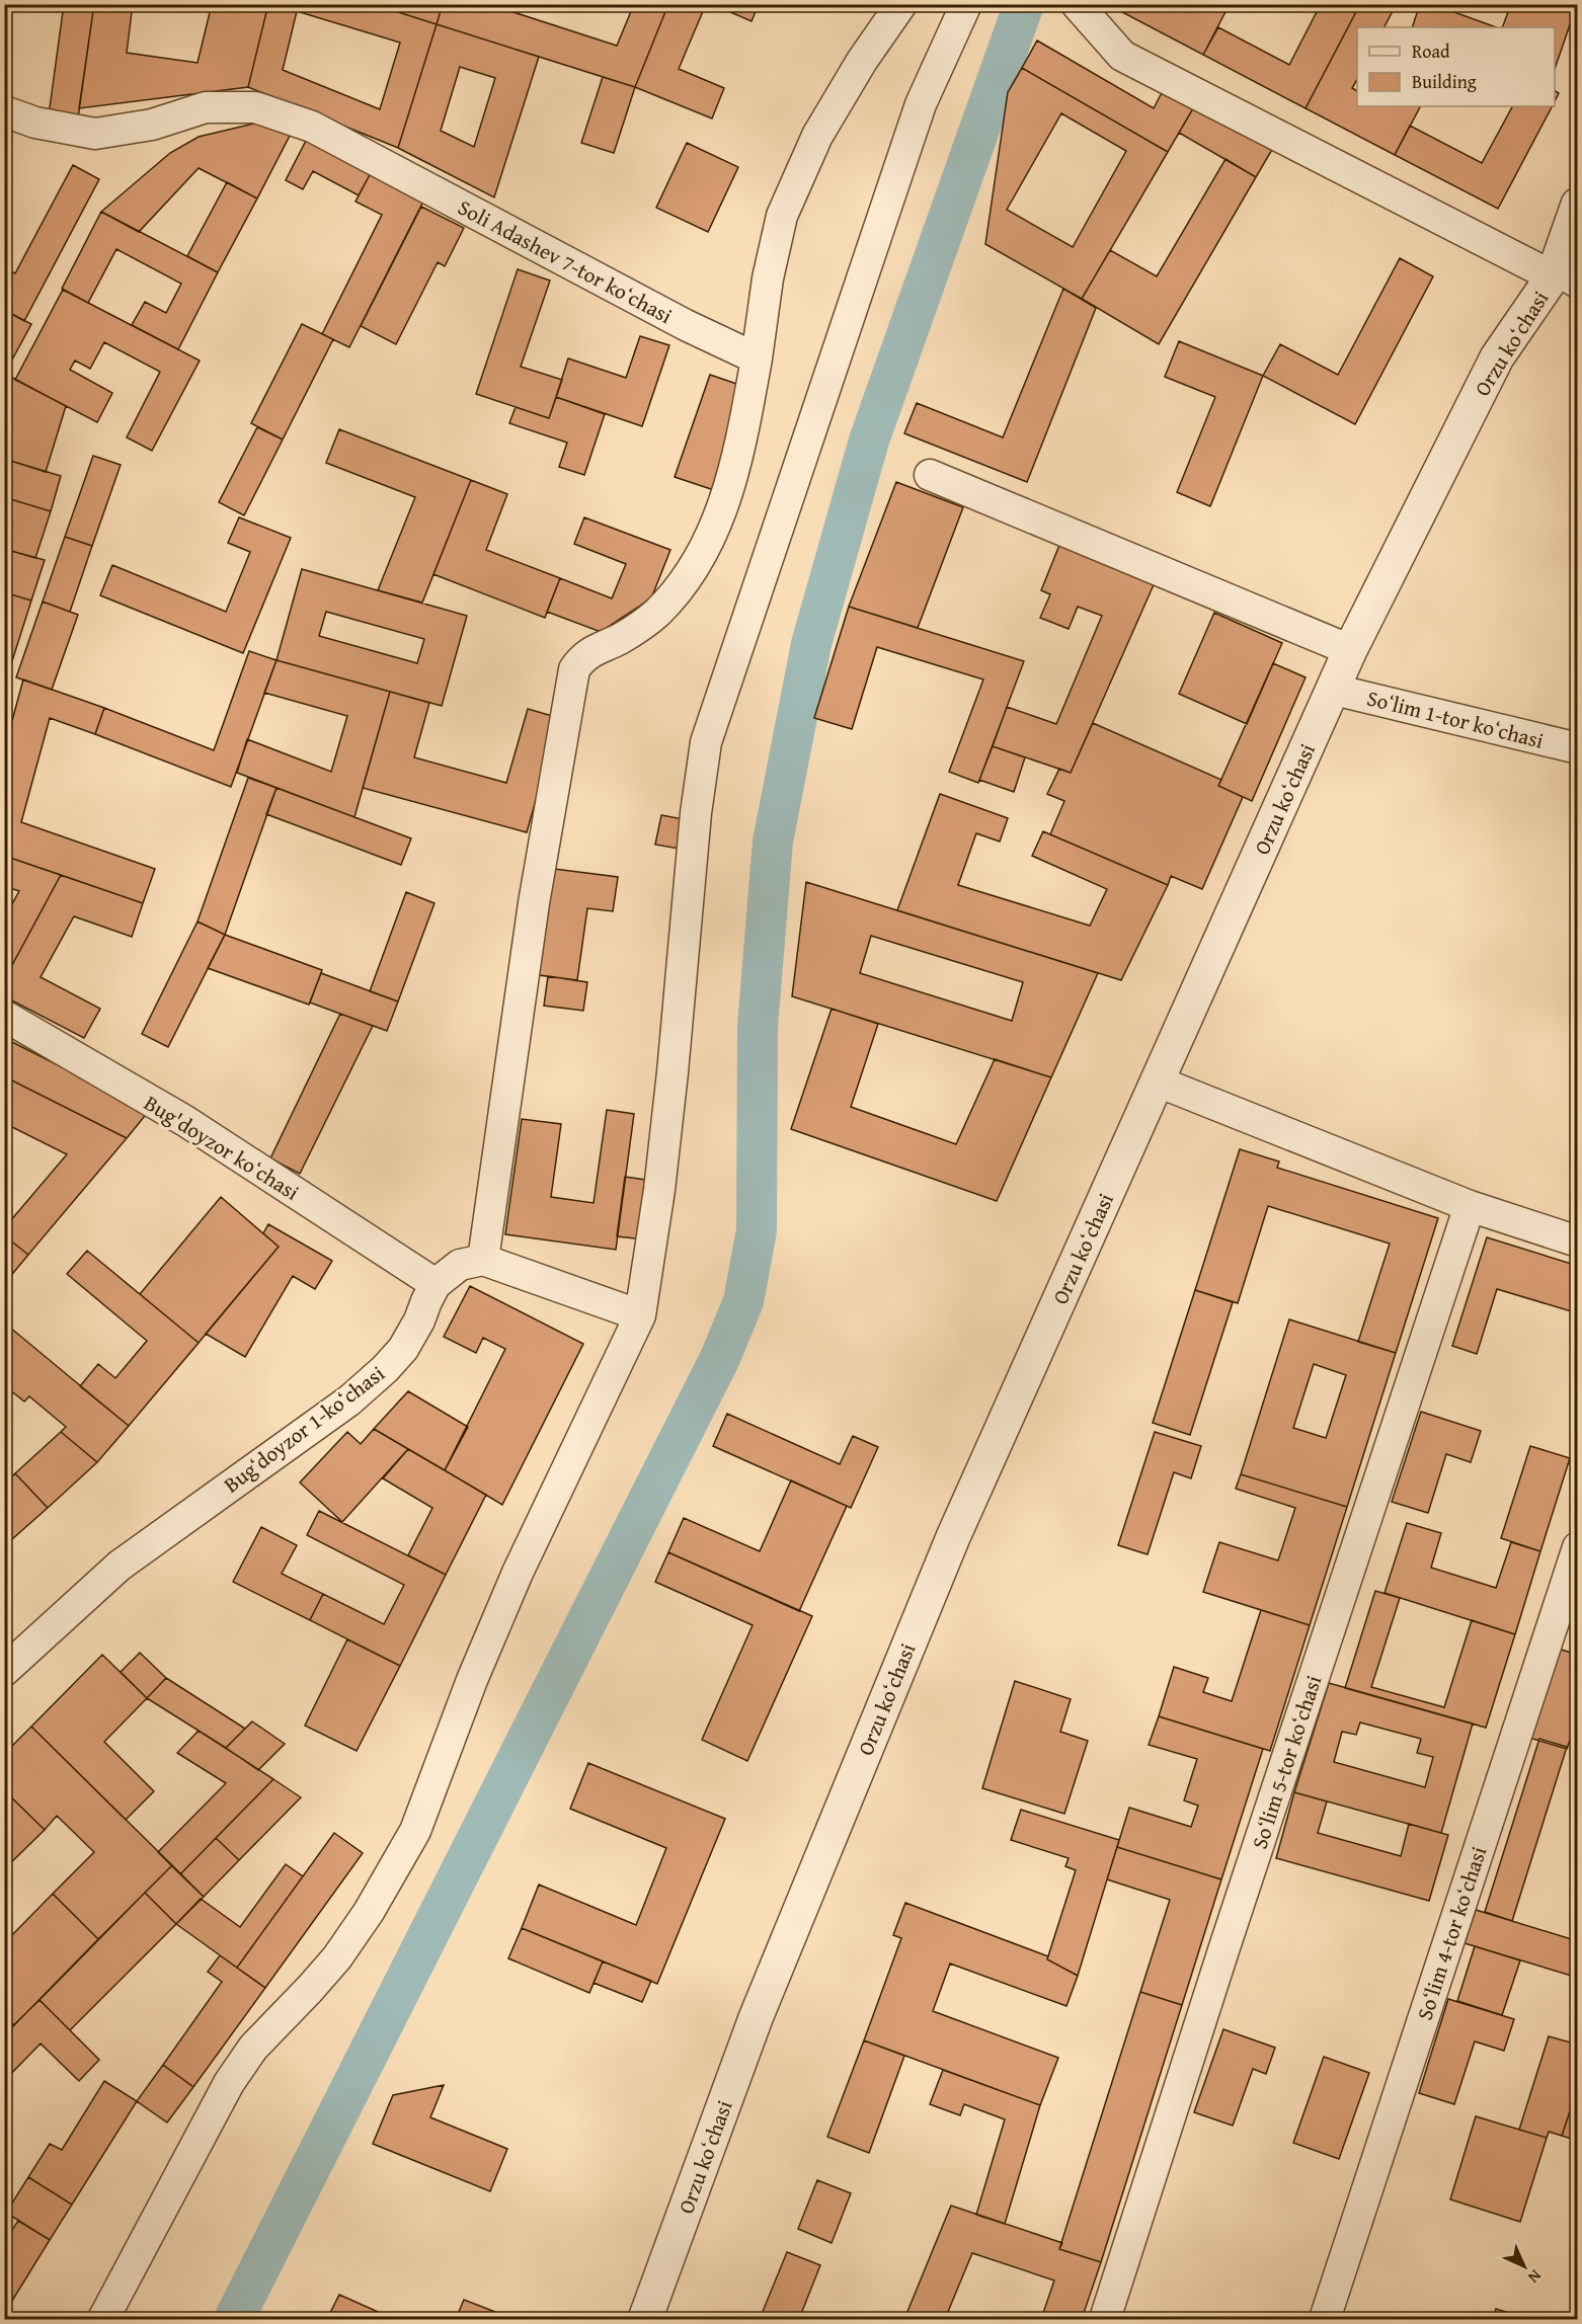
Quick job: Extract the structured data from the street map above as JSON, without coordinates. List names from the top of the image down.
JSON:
{
  "streets": {
    "street": [
      "Soli Adashev 7-tor koʻchasi",
      "Orzu koʻchasi",
      "Soʻlim 1-tor koʻchasi",
      "Bug'doyzor koʻchasi",
      "Bugʻdoyzor 1-koʻchasi",
      "Soʻlim 5-tor koʻchasi",
      "Soʻlim 4-tor koʻchasi"
    ]
  },
  "crossings": [
    ["Orzu koʻchasi", "Soʻlim 1-tor koʻchasi"],
    ["Bug'doyzor koʻchasi", "Bugʻdoyzor 1-koʻchasi"]
  ],
  "legend": ["Road", "Building"],
  "north": "bottom right"
}
